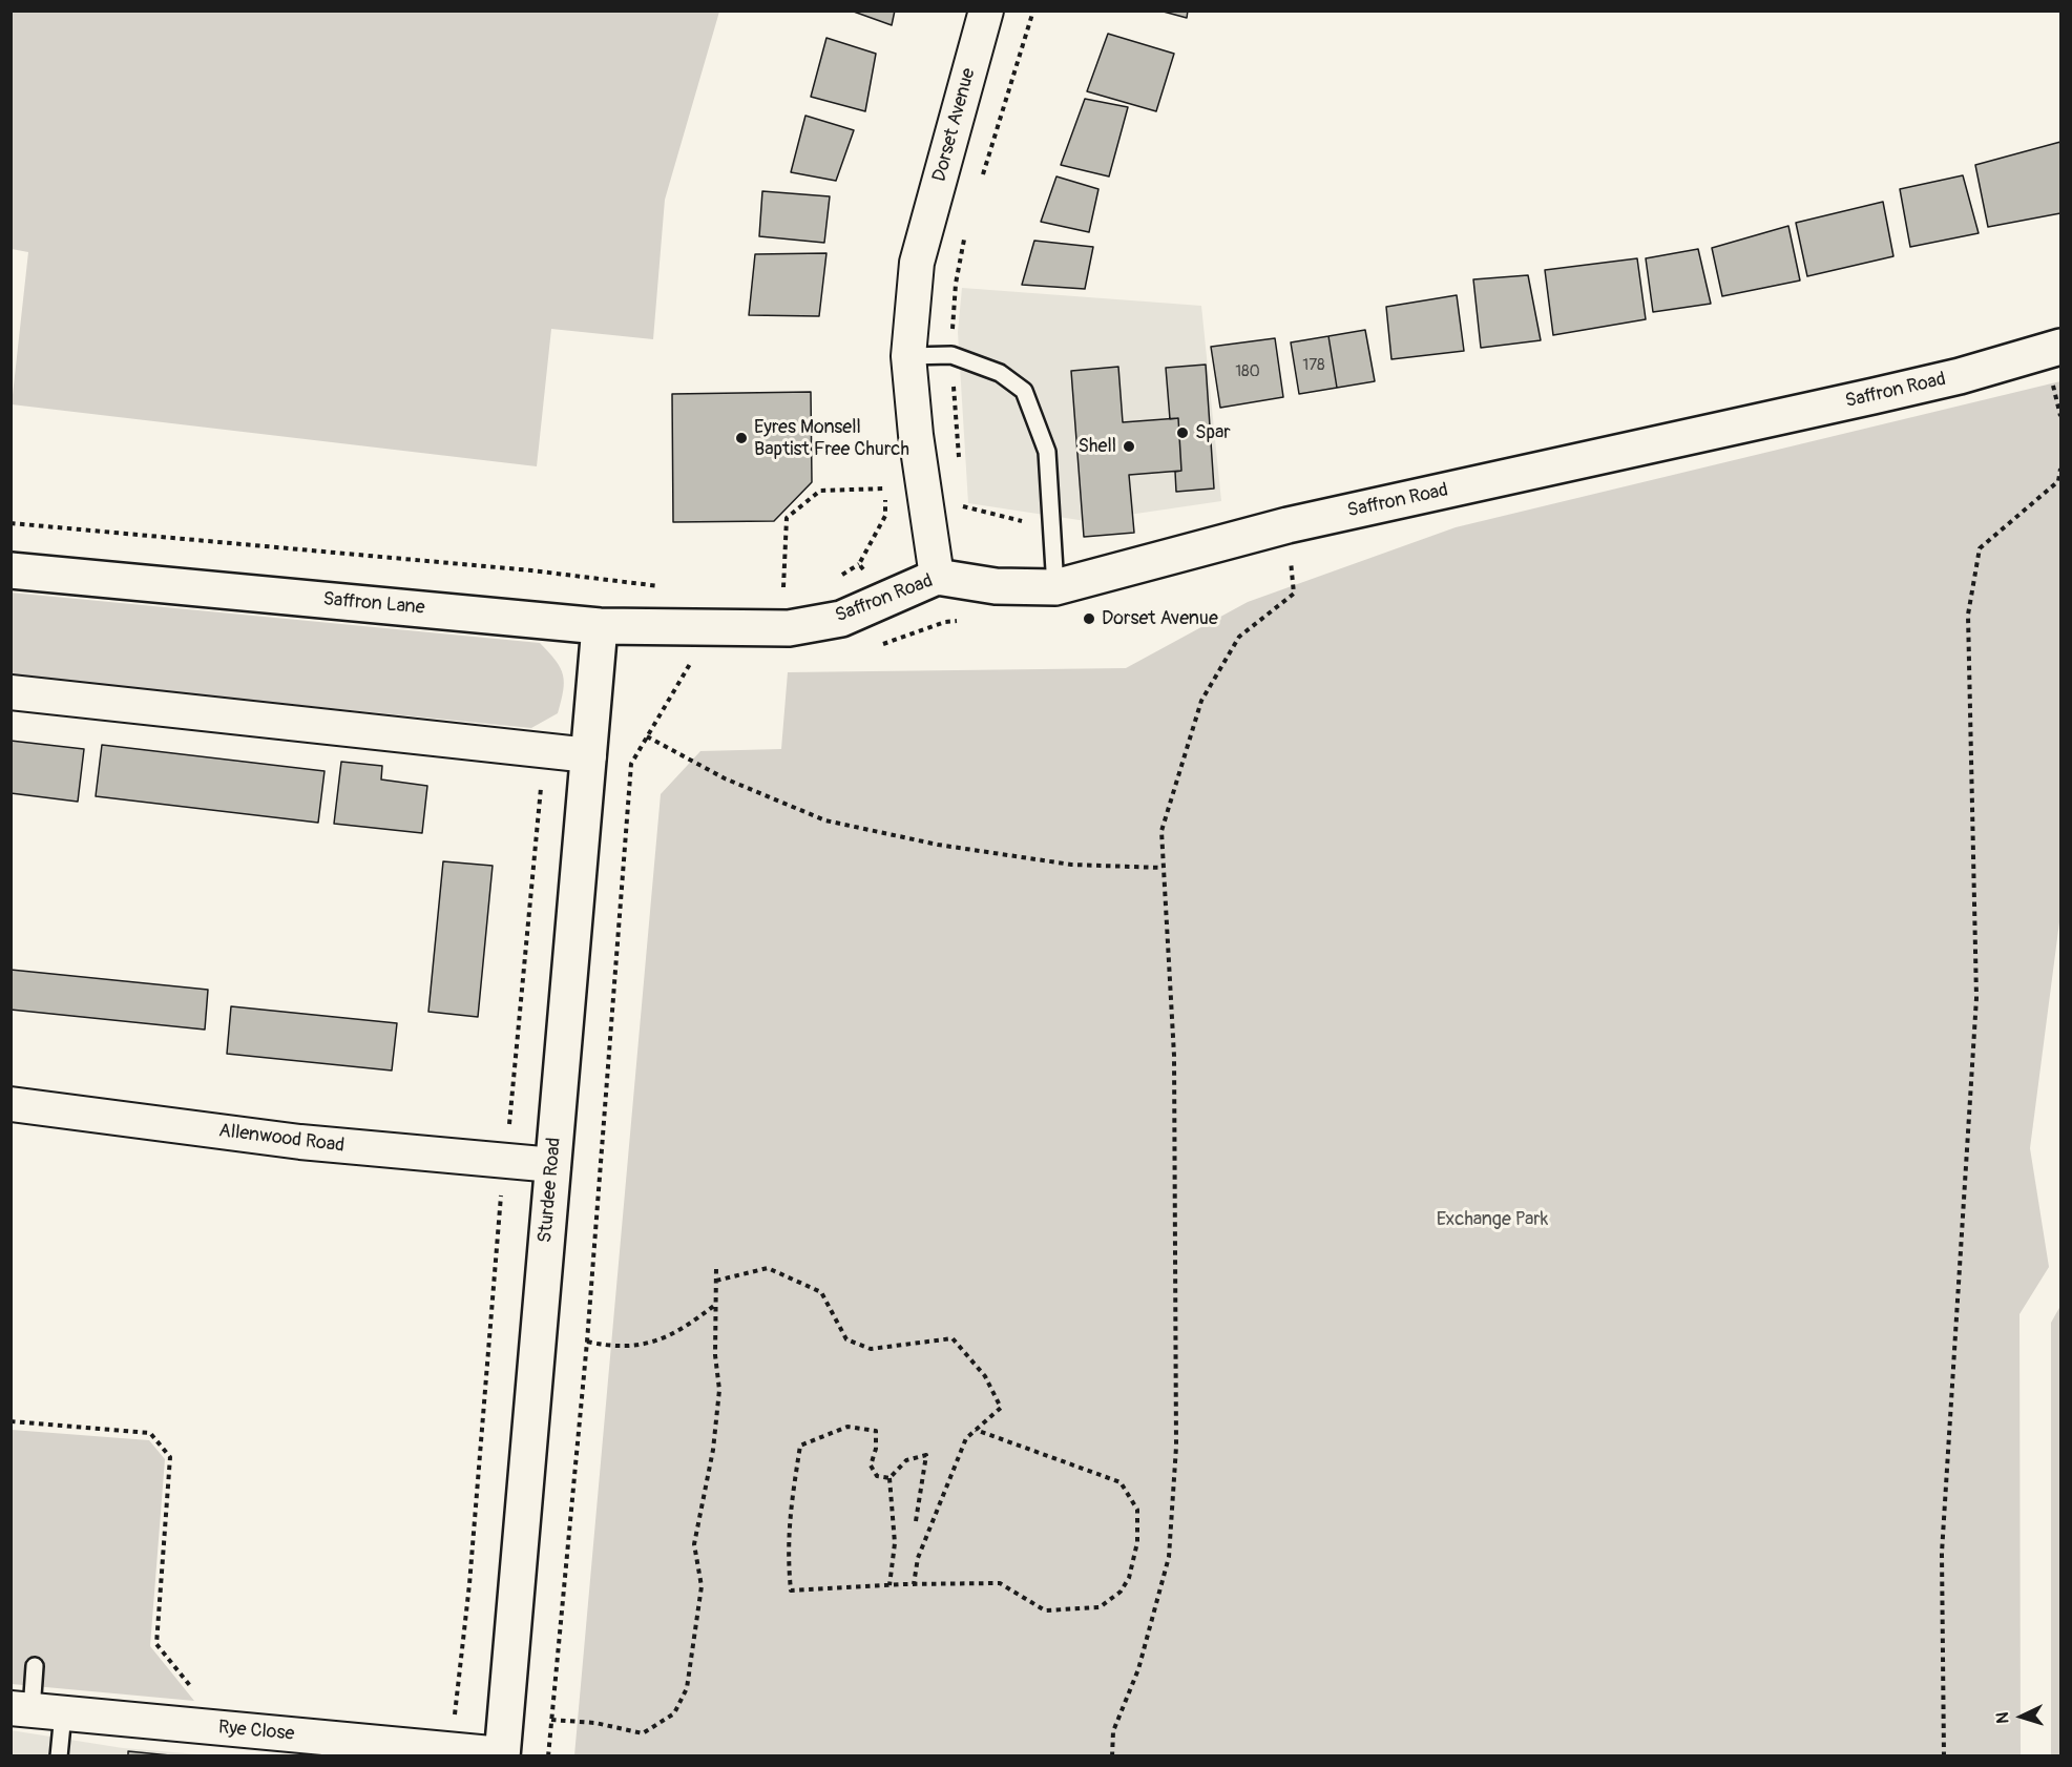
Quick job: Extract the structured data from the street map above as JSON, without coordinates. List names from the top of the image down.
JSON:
{
  "streets": {
    "main road": ["Saffron Road", "Saffron Lane", "Sturdee Road"],
    "street": ["Dorset Avenue", "Allenwood Road", "Rye Close"]
  },
  "crossings": [
    ["Dorset Avenue", "Saffron Road"],
    ["Saffron Road", "Saffron Lane"],
    ["Saffron Lane", "Sturdee Road"],
    ["Allenwood Road", "Sturdee Road"],
    ["Sturdee Road", "Rye Close"]
  ],
  "parks": ["Exchange Park"],
  "places": [
    "Spar",
    "Eyres Monsell Baptist Free Church",
    "Shell",
    "Dorset Avenue"
  ],
  "house_numbers": ["178", "180"],
  "north": "left"
}
